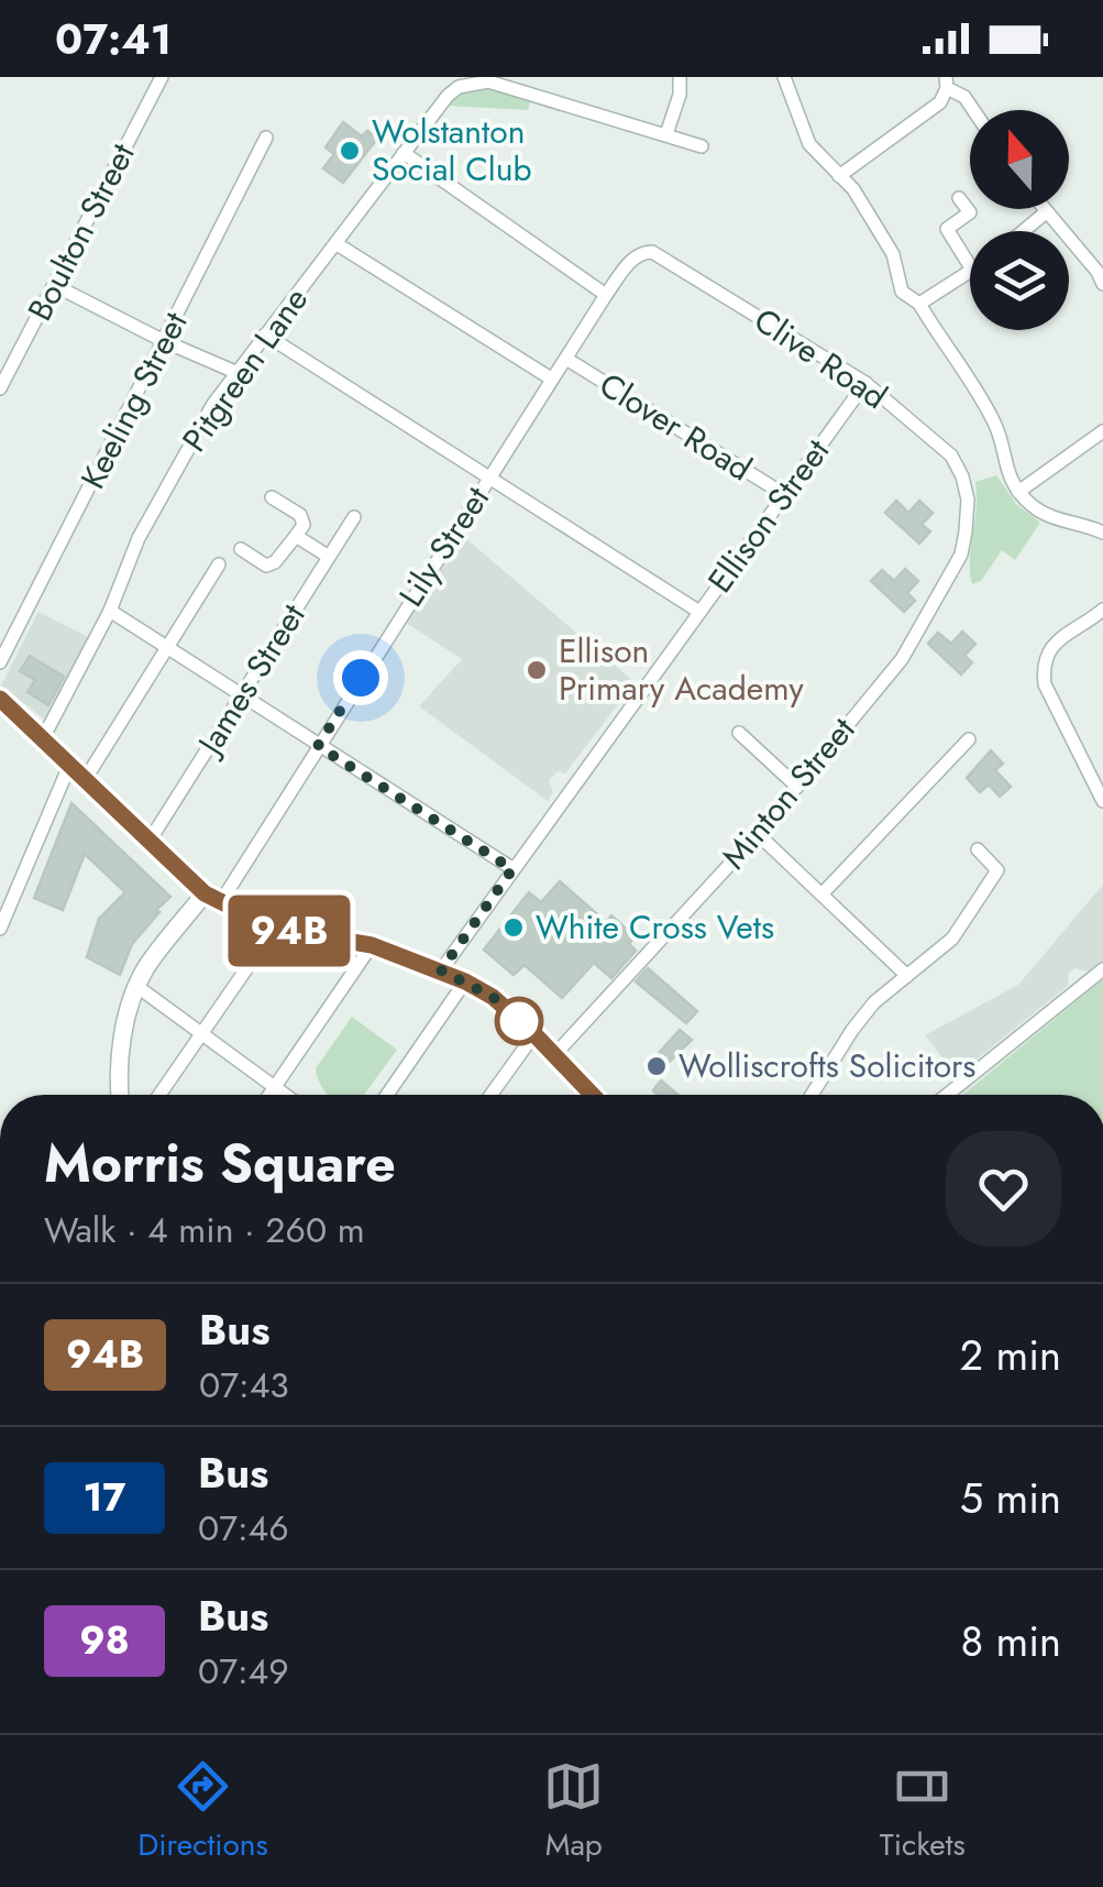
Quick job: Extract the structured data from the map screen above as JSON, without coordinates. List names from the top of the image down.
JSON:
{
  "streets": {
    "street": [
      "Boulton Street",
      "Clive Road",
      "Pitgreen Lane",
      "Keeling Street",
      "Clover Road",
      "Ellison Street",
      "Lily Street",
      "James Street",
      "Minton Street"
    ]
  },
  "crossings": [
    ["Clive Road", "Ellison Street"],
    ["Clive Road", "Lily Street"],
    ["Clive Road", "Minton Street"],
    ["Clover Road", "Ellison Street"],
    ["Clover Road", "Lily Street"]
  ],
  "places": [
    "Wolstanton Social Club",
    "Ellison Primary Academy",
    "White Cross Vets",
    "Wolliscrofts Solicitors"
  ],
  "lines": ["bus line 94B"],
  "north": "top",
  "page": {
    "status": "07:41",
    "on_map": "94B",
    "heading": ["Morris Square", "Walk · 4 min · 260 m"],
    "list": [
      {
        "mark": "94B",
        "name": "Bus",
        "note": "07:43",
        "value": "2 min"
      },
      {
        "mark": "17",
        "name": "Bus",
        "note": "07:46",
        "value": "5 min"
      },
      {
        "mark": "98",
        "name": "Bus",
        "note": "07:49",
        "value": "8 min"
      }
    ],
    "tabs": ["Directions", "Map", "Tickets"]
  }
}
